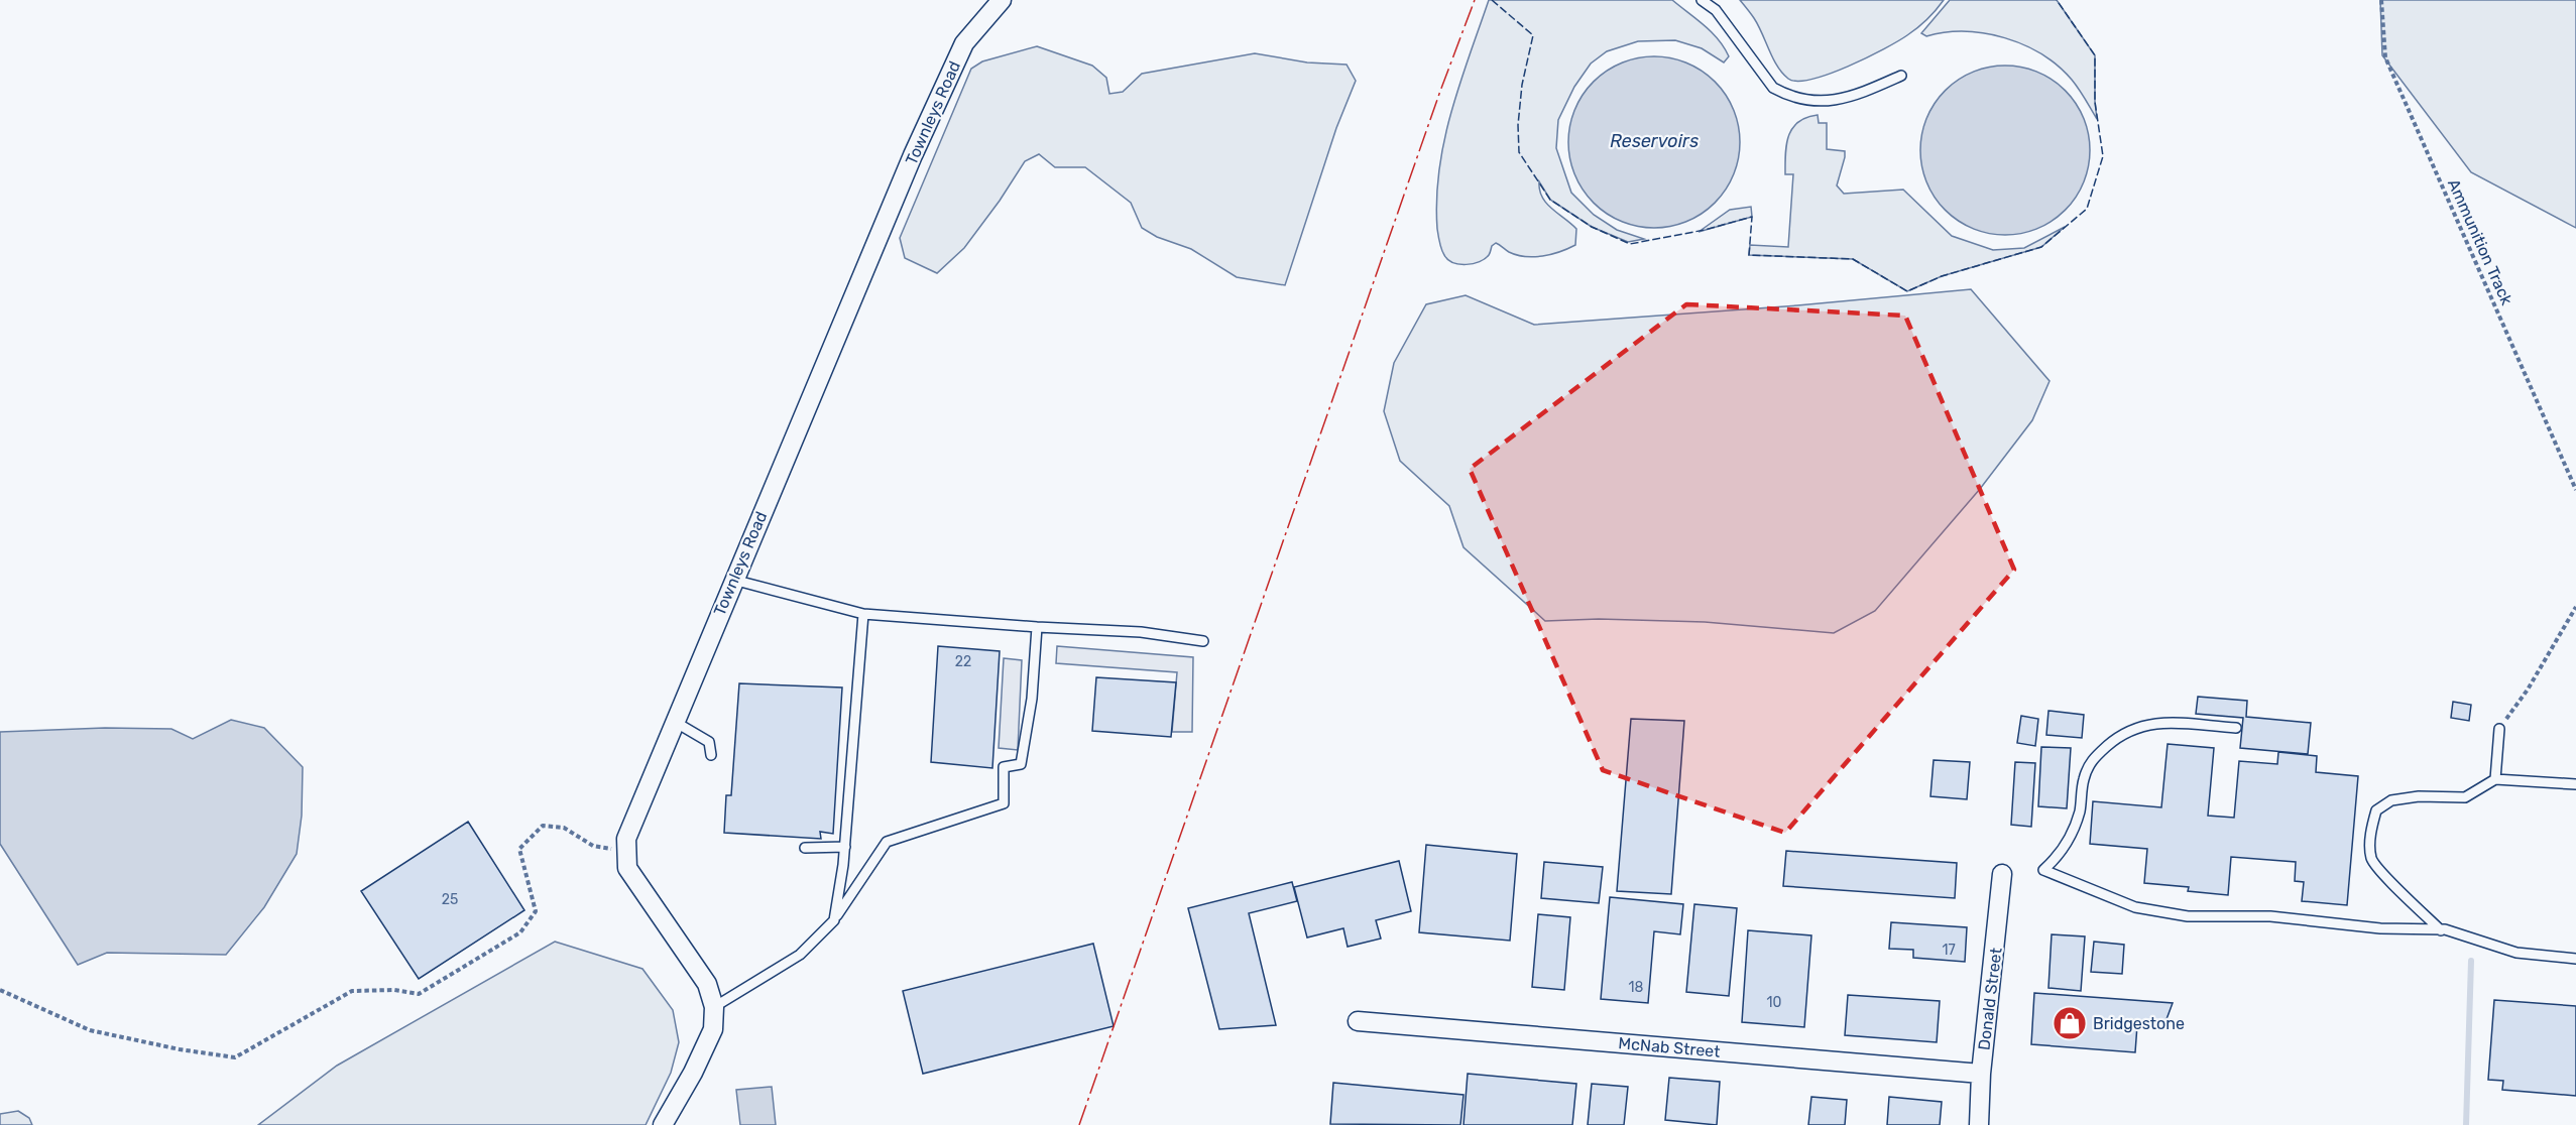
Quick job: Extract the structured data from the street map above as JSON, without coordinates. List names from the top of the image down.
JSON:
{
  "streets": {
    "street": ["Townleys Road", "Donald Street", "McNab Street"],
    "path": ["Ammunition Track"]
  },
  "crossings": [
    ["Donald Street", "McNab Street"]
  ],
  "water": ["Reservoirs"],
  "places": {
    "shop": ["Bridgestone"]
  },
  "house_numbers": [
    "22",
    "25",
    "17",
    "18",
    "10"
  ]
}
